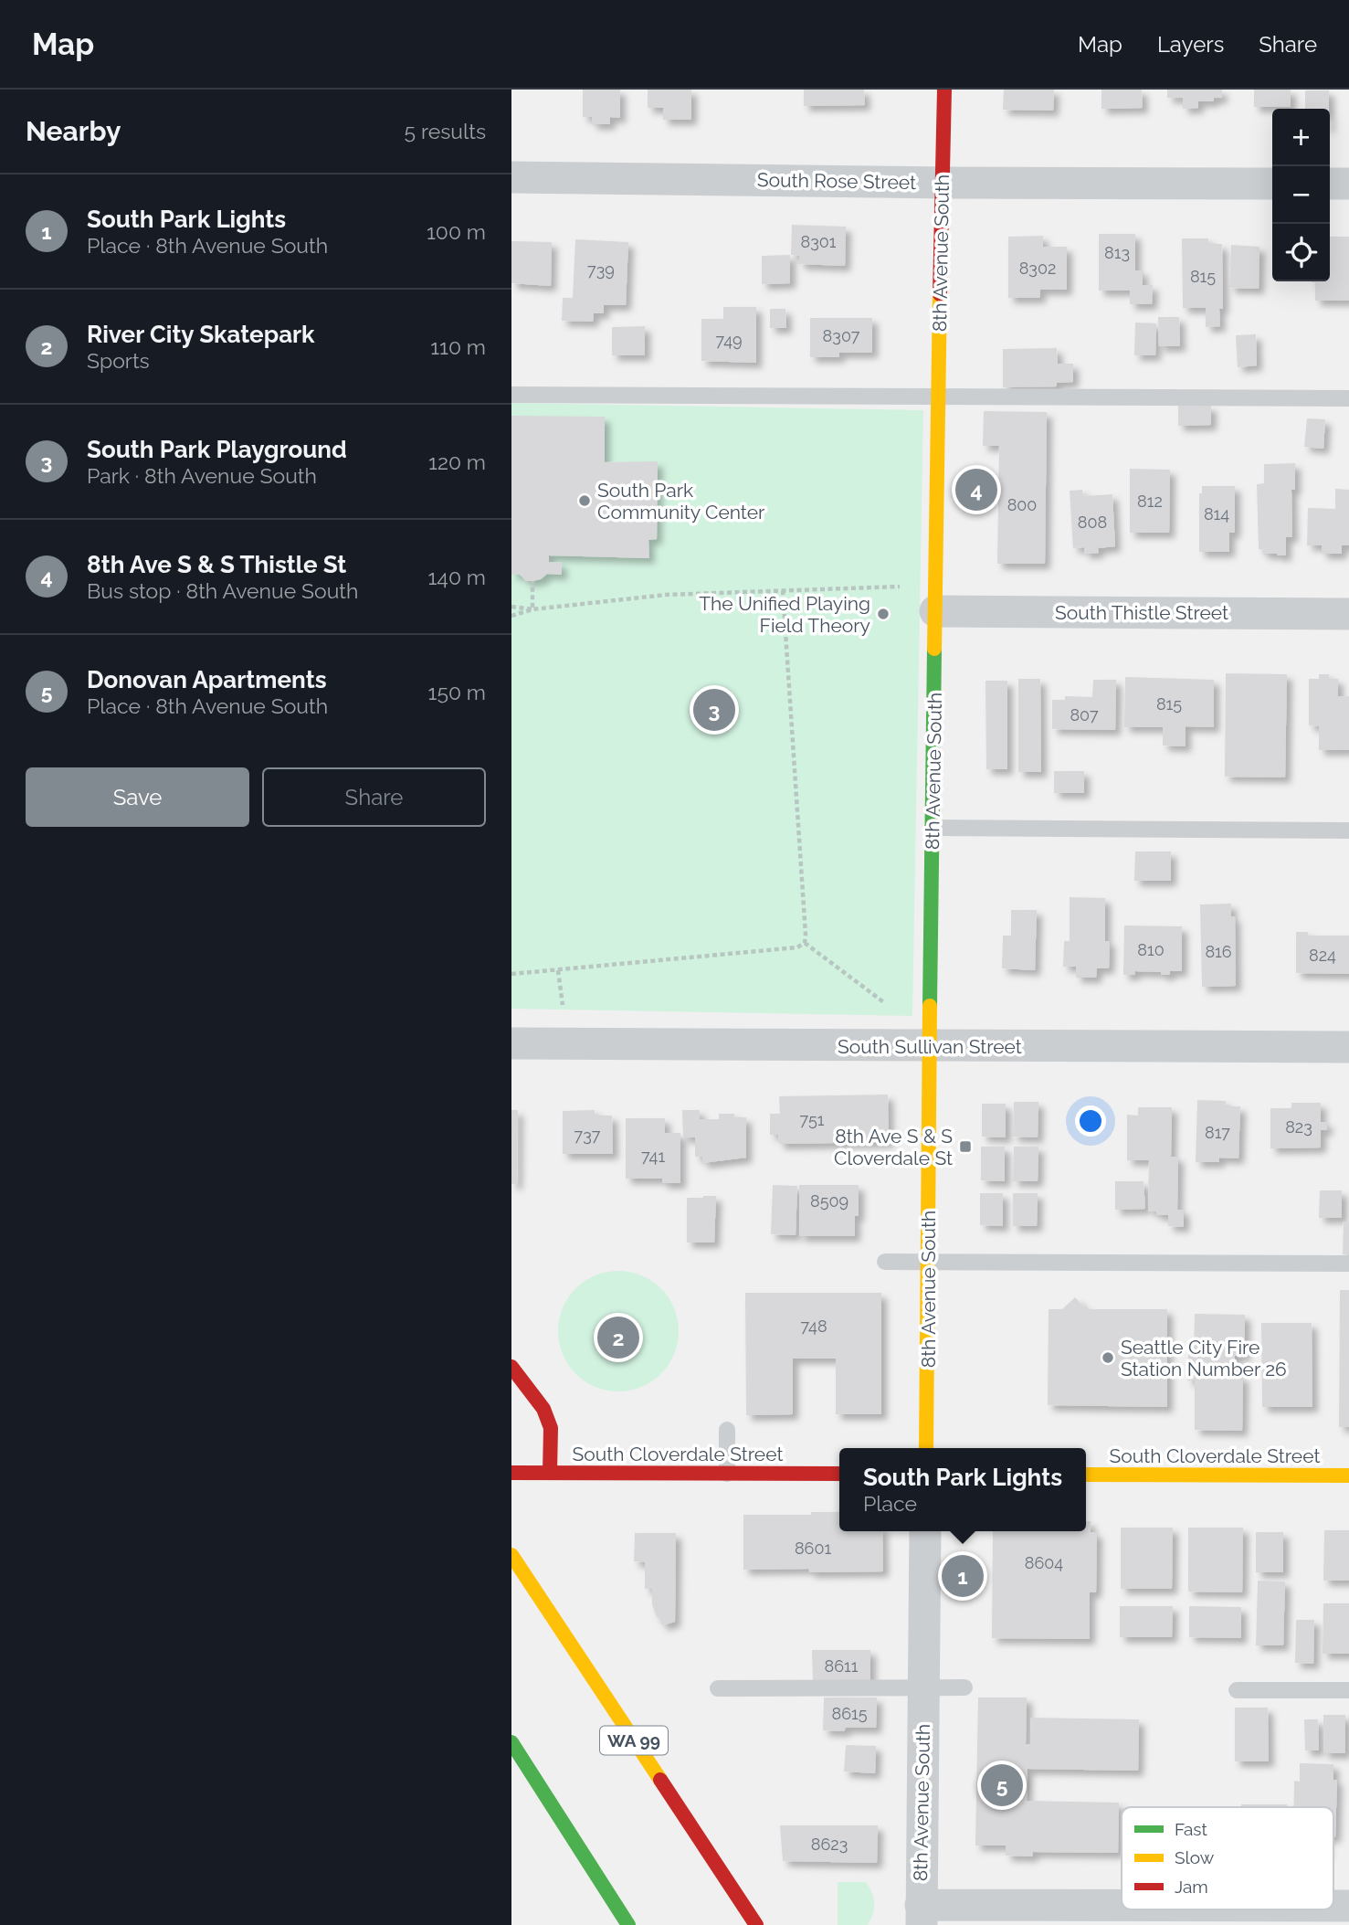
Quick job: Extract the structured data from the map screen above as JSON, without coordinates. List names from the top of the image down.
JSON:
{
  "streets": {
    "main road": ["8th Avenue South", "South Cloverdale Street", "WA 99"],
    "street": ["South Rose Street", "South Thistle Street", "South Sullivan Street"]
  },
  "crossings": [
    ["South Rose Street", "8th Avenue South"],
    ["8th Avenue South", "South Thistle Street"],
    ["8th Avenue South", "South Sullivan Street"]
  ],
  "places": {
    "other": ["South Park Community Center", "The Unified Playing Field Theory", "Seattle City Fire Station Number 26"],
    "transit": ["8th Ave S & S Cloverdale St"]
  },
  "house_numbers": [
    "8301",
    "813",
    "8302",
    "739",
    "815",
    "8307",
    "749",
    "812",
    "800",
    "814",
    "808",
    "815",
    "807",
    "810",
    "816",
    "824",
    "751",
    "823",
    "817",
    "737",
    "741",
    "8509",
    "748",
    "8601",
    "8604",
    "8611",
    "8615",
    "8623"
  ],
  "legend": ["Fast", "Slow", "Jam"],
  "page": {
    "header": "Map",
    "nav": ["Map", "Layers", "Share"],
    "heading": ["Nearby", "5 results"],
    "map_buttons": ["+", "−"],
    "list": [
      {
        "mark": "1",
        "name": "South Park Lights",
        "note": "Place · 8th Avenue South",
        "value": "100 m"
      },
      {
        "mark": "2",
        "name": "River City Skatepark",
        "note": "Sports",
        "value": "110 m"
      },
      {
        "mark": "3",
        "name": "South Park Playground",
        "note": "Park · 8th Avenue South",
        "value": "120 m"
      },
      {
        "mark": "4",
        "name": "8th Ave S & S Thistle St",
        "note": "Bus stop · 8th Avenue South",
        "value": "140 m"
      },
      {
        "mark": "5",
        "name": "Donovan Apartments",
        "note": "Place · 8th Avenue South",
        "value": "150 m"
      }
    ],
    "pins": [
      "4",
      "3",
      "2",
      "1",
      "5"
    ],
    "buttons": ["Save", "Share"],
    "popup": ["South Park Lights", "Place"]
  }
}
